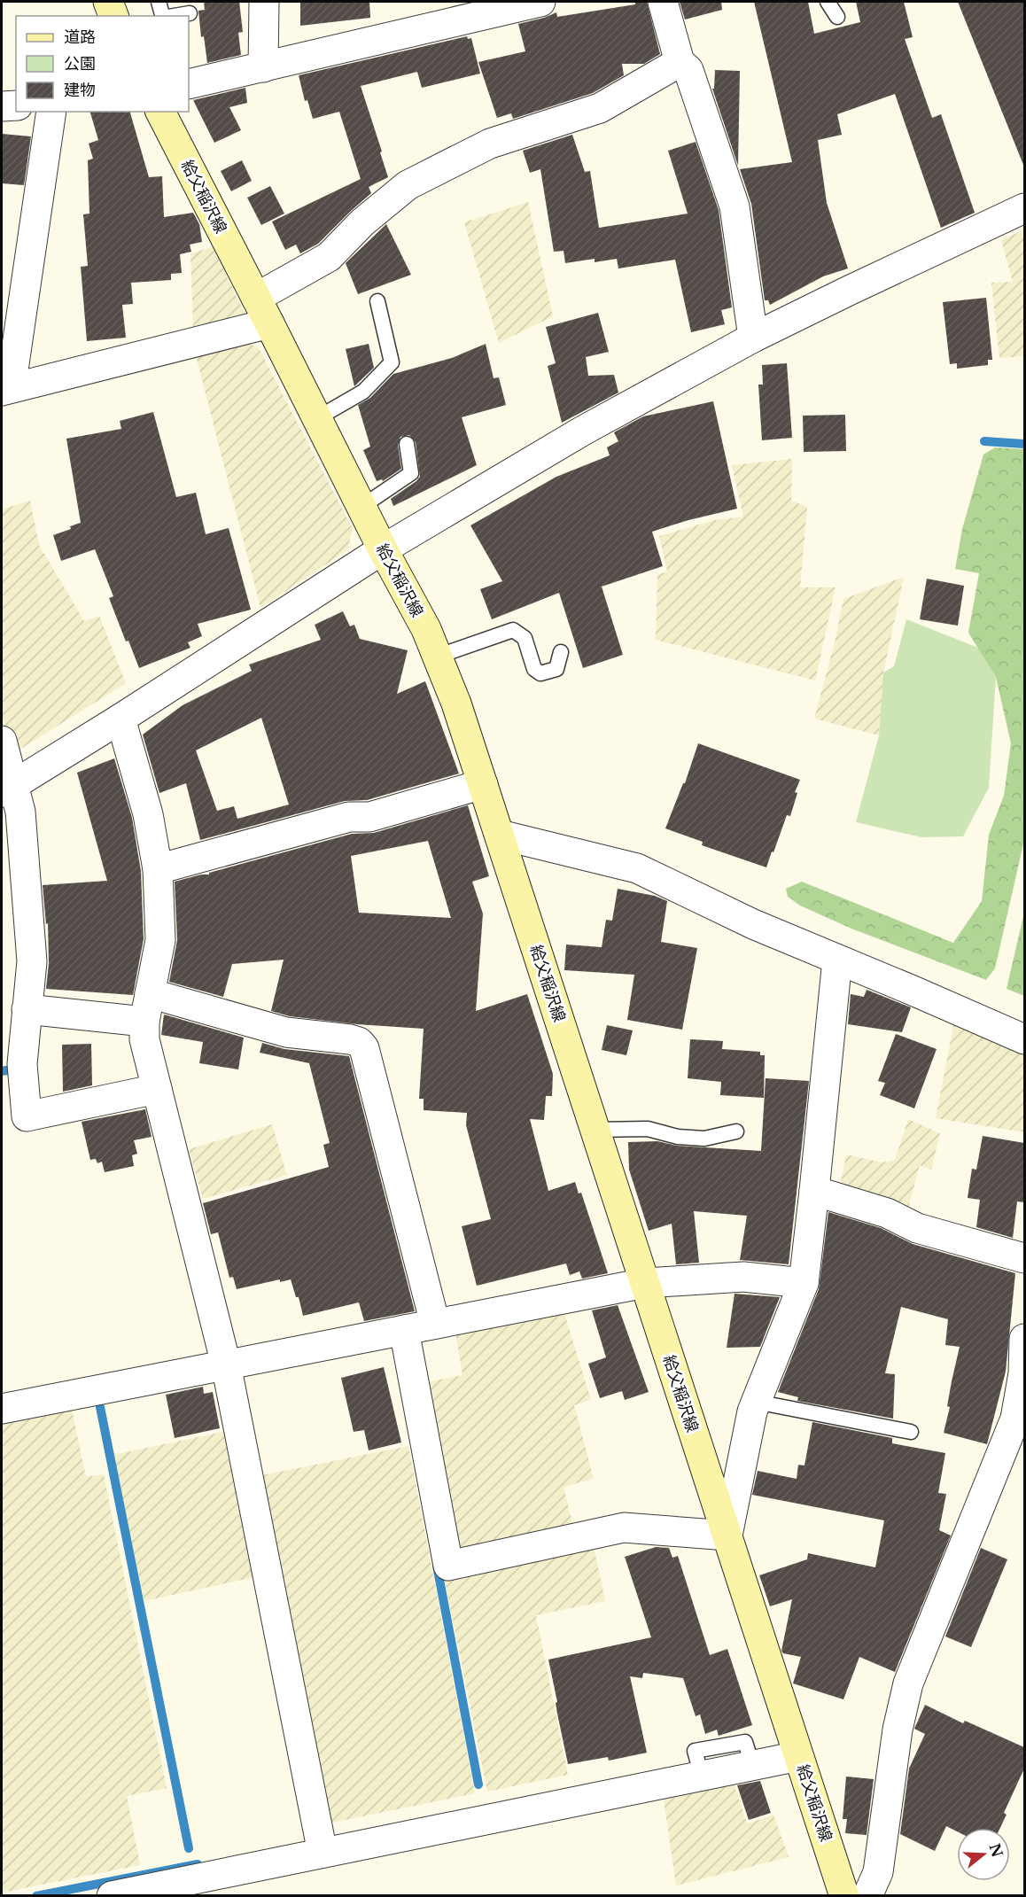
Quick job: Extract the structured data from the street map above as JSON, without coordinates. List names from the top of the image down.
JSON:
{
  "streets": {
    "main road": ["給父稲沢線"]
  },
  "legend": ["道路", "公園", "建物"],
  "north": "right"
}
